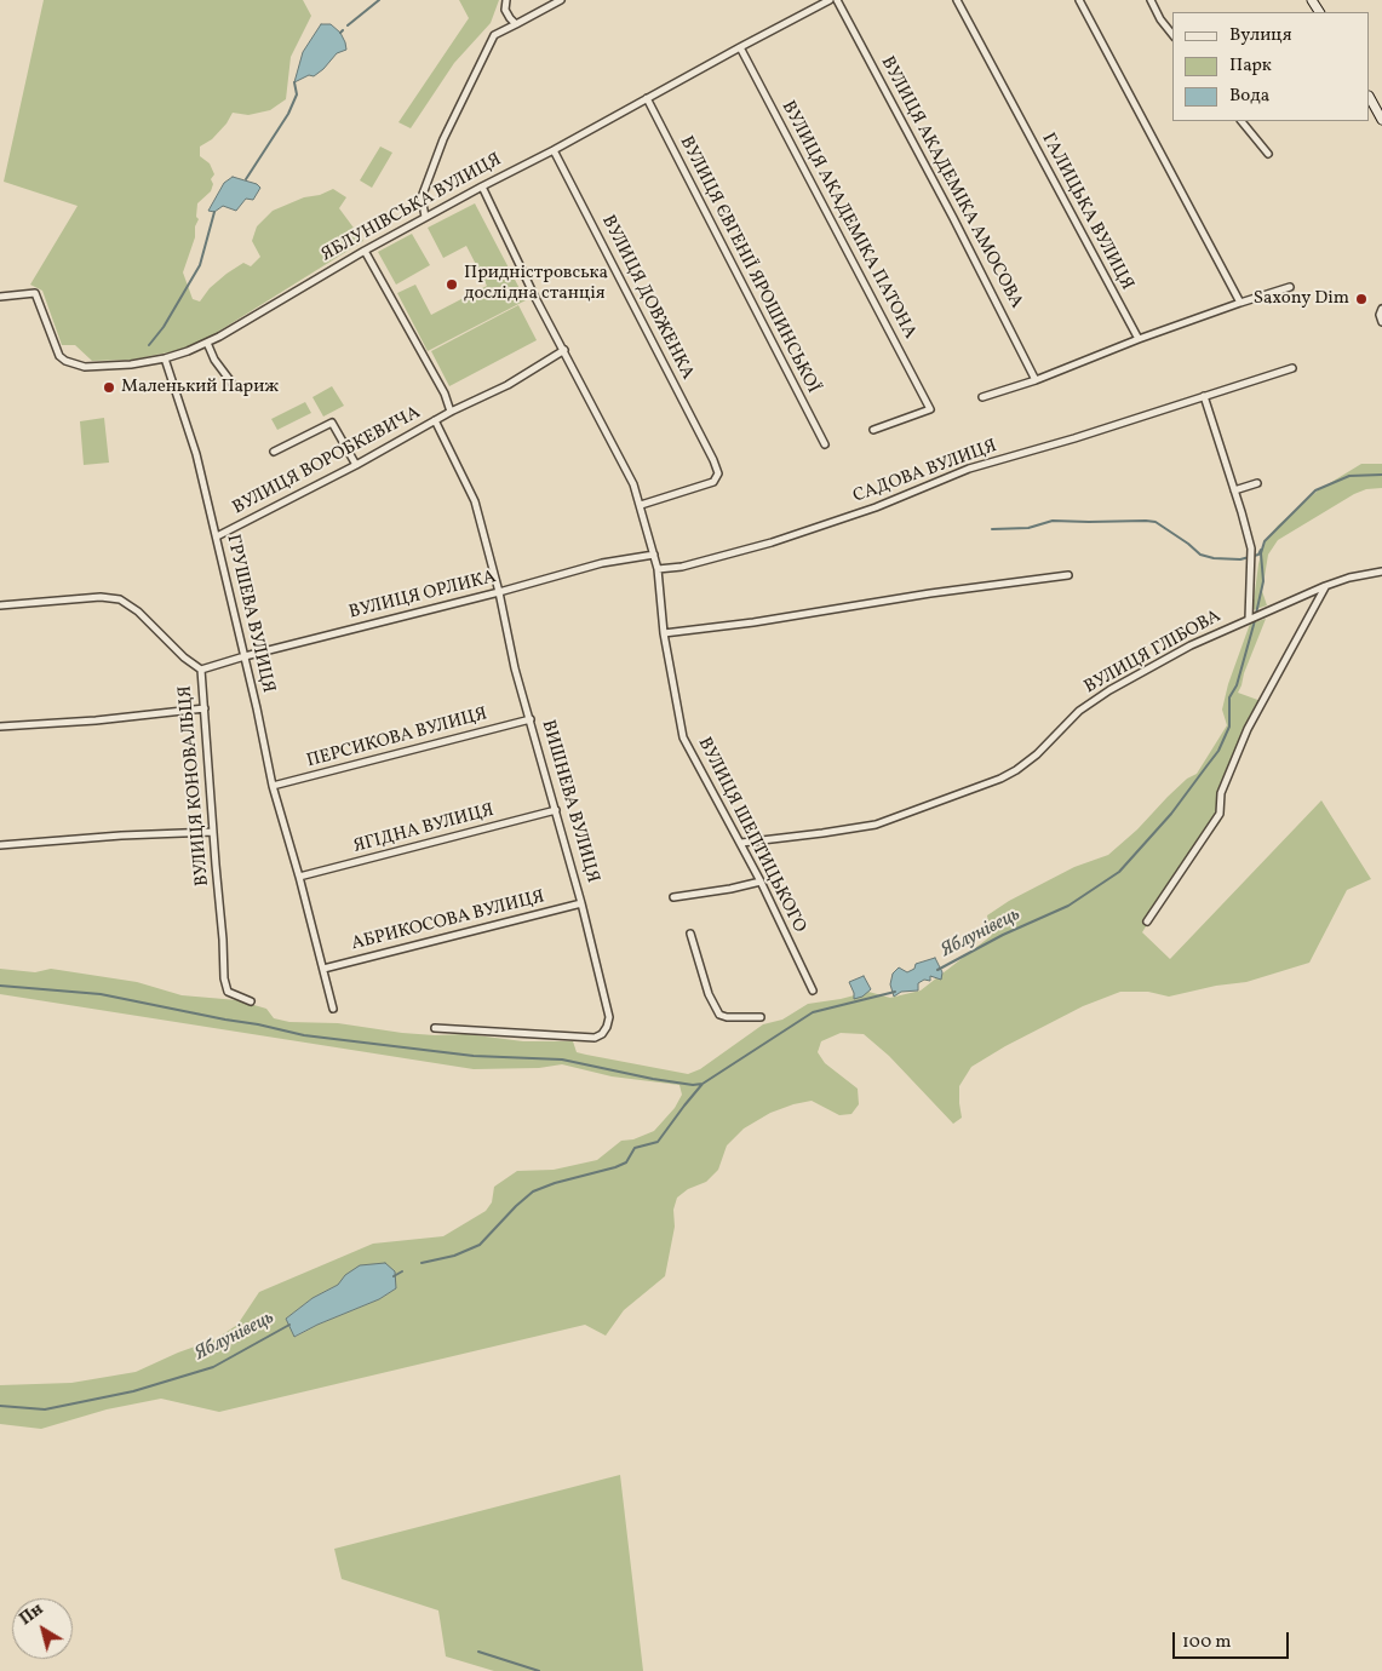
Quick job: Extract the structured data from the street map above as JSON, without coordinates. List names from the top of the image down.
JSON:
{
  "streets": {
    "street": [
      "ВУЛИЦЯ АКАДЕМІКА АМОСОВА",
      "ЯБЛУНІВСЬКА ВУЛИЦЯ",
      "ГАЛИЦЬКА ВУЛИЦЯ",
      "ВУЛИЦЯ АКАДЕМІКА ПАТОНА",
      "ВУЛИЦЯ ЄВГЕНІЇ ЯРОШИНСЬКОЇ",
      "ВУЛИЦЯ ДОВЖЕНКА",
      "ВУЛИЦЯ ВОРОБКЕВИЧА",
      "САДОВА ВУЛИЦЯ",
      "ВУЛИЦЯ ОРЛИКА",
      "ГРУШЕВА ВУЛИЦЯ",
      "ВУЛИЦЯ ГЛІБОВА",
      "ПЕРСИКОВА ВУЛИЦЯ",
      "ВУЛИЦЯ КОНОВАЛЬЦЯ",
      "ВИШНЕВА ВУЛИЦЯ",
      "ЯГІДНА ВУЛИЦЯ",
      "ВУЛИЦЯ ШЕПТИЦЬКОГО",
      "АБРИКОСОВА ВУЛИЦЯ"
    ]
  },
  "crossings": [
    ["ЯБЛУНІВСЬКА ВУЛИЦЯ", "ВУЛИЦЯ АКАДЕМІКА ПАТОНА"],
    ["ЯБЛУНІВСЬКА ВУЛИЦЯ", "ВУЛИЦЯ ЄВГЕНІЇ ЯРОШИНСЬКОЇ"],
    ["ЯБЛУНІВСЬКА ВУЛИЦЯ", "ВУЛИЦЯ ДОВЖЕНКА"],
    ["ЯБЛУНІВСЬКА ВУЛИЦЯ", "ГРУШЕВА ВУЛИЦЯ"],
    ["ЯБЛУНІВСЬКА ВУЛИЦЯ", "ВУЛИЦЯ ШЕПТИЦЬКОГО"],
    ["ВУЛИЦЯ ДОВЖЕНКА", "ВУЛИЦЯ ШЕПТИЦЬКОГО"],
    ["ВУЛИЦЯ ВОРОБКЕВИЧА", "ГРУШЕВА ВУЛИЦЯ"],
    ["ВУЛИЦЯ ВОРОБКЕВИЧА", "ВИШНЕВА ВУЛИЦЯ"],
    ["ВУЛИЦЯ ВОРОБКЕВИЧА", "ВУЛИЦЯ ШЕПТИЦЬКОГО"],
    ["САДОВА ВУЛИЦЯ", "ВУЛИЦЯ ШЕПТИЦЬКОГО"],
    ["ВУЛИЦЯ ОРЛИКА", "ГРУШЕВА ВУЛИЦЯ"],
    ["ВУЛИЦЯ ОРЛИКА", "ВУЛИЦЯ КОНОВАЛЬЦЯ"],
    ["ВУЛИЦЯ ОРЛИКА", "ВИШНЕВА ВУЛИЦЯ"],
    ["ВУЛИЦЯ ОРЛИКА", "ВУЛИЦЯ ШЕПТИЦЬКОГО"],
    ["ГРУШЕВА ВУЛИЦЯ", "ПЕРСИКОВА ВУЛИЦЯ"],
    ["ГРУШЕВА ВУЛИЦЯ", "ЯГІДНА ВУЛИЦЯ"],
    ["ГРУШЕВА ВУЛИЦЯ", "АБРИКОСОВА ВУЛИЦЯ"],
    ["ВУЛИЦЯ ГЛІБОВА", "ВУЛИЦЯ ШЕПТИЦЬКОГО"],
    ["ПЕРСИКОВА ВУЛИЦЯ", "ВИШНЕВА ВУЛИЦЯ"],
    ["ВИШНЕВА ВУЛИЦЯ", "ЯГІДНА ВУЛИЦЯ"],
    ["ВИШНЕВА ВУЛИЦЯ", "АБРИКОСОВА ВУЛИЦЯ"]
  ],
  "water": ["Яблунівець"],
  "places": ["Придністровська дослідна станція", "Saxony Dim", "Маленький Париж"],
  "legend": ["Вулиця", "Парк", "Вода"],
  "scale_bar": "100 m",
  "north": "top left"
}
